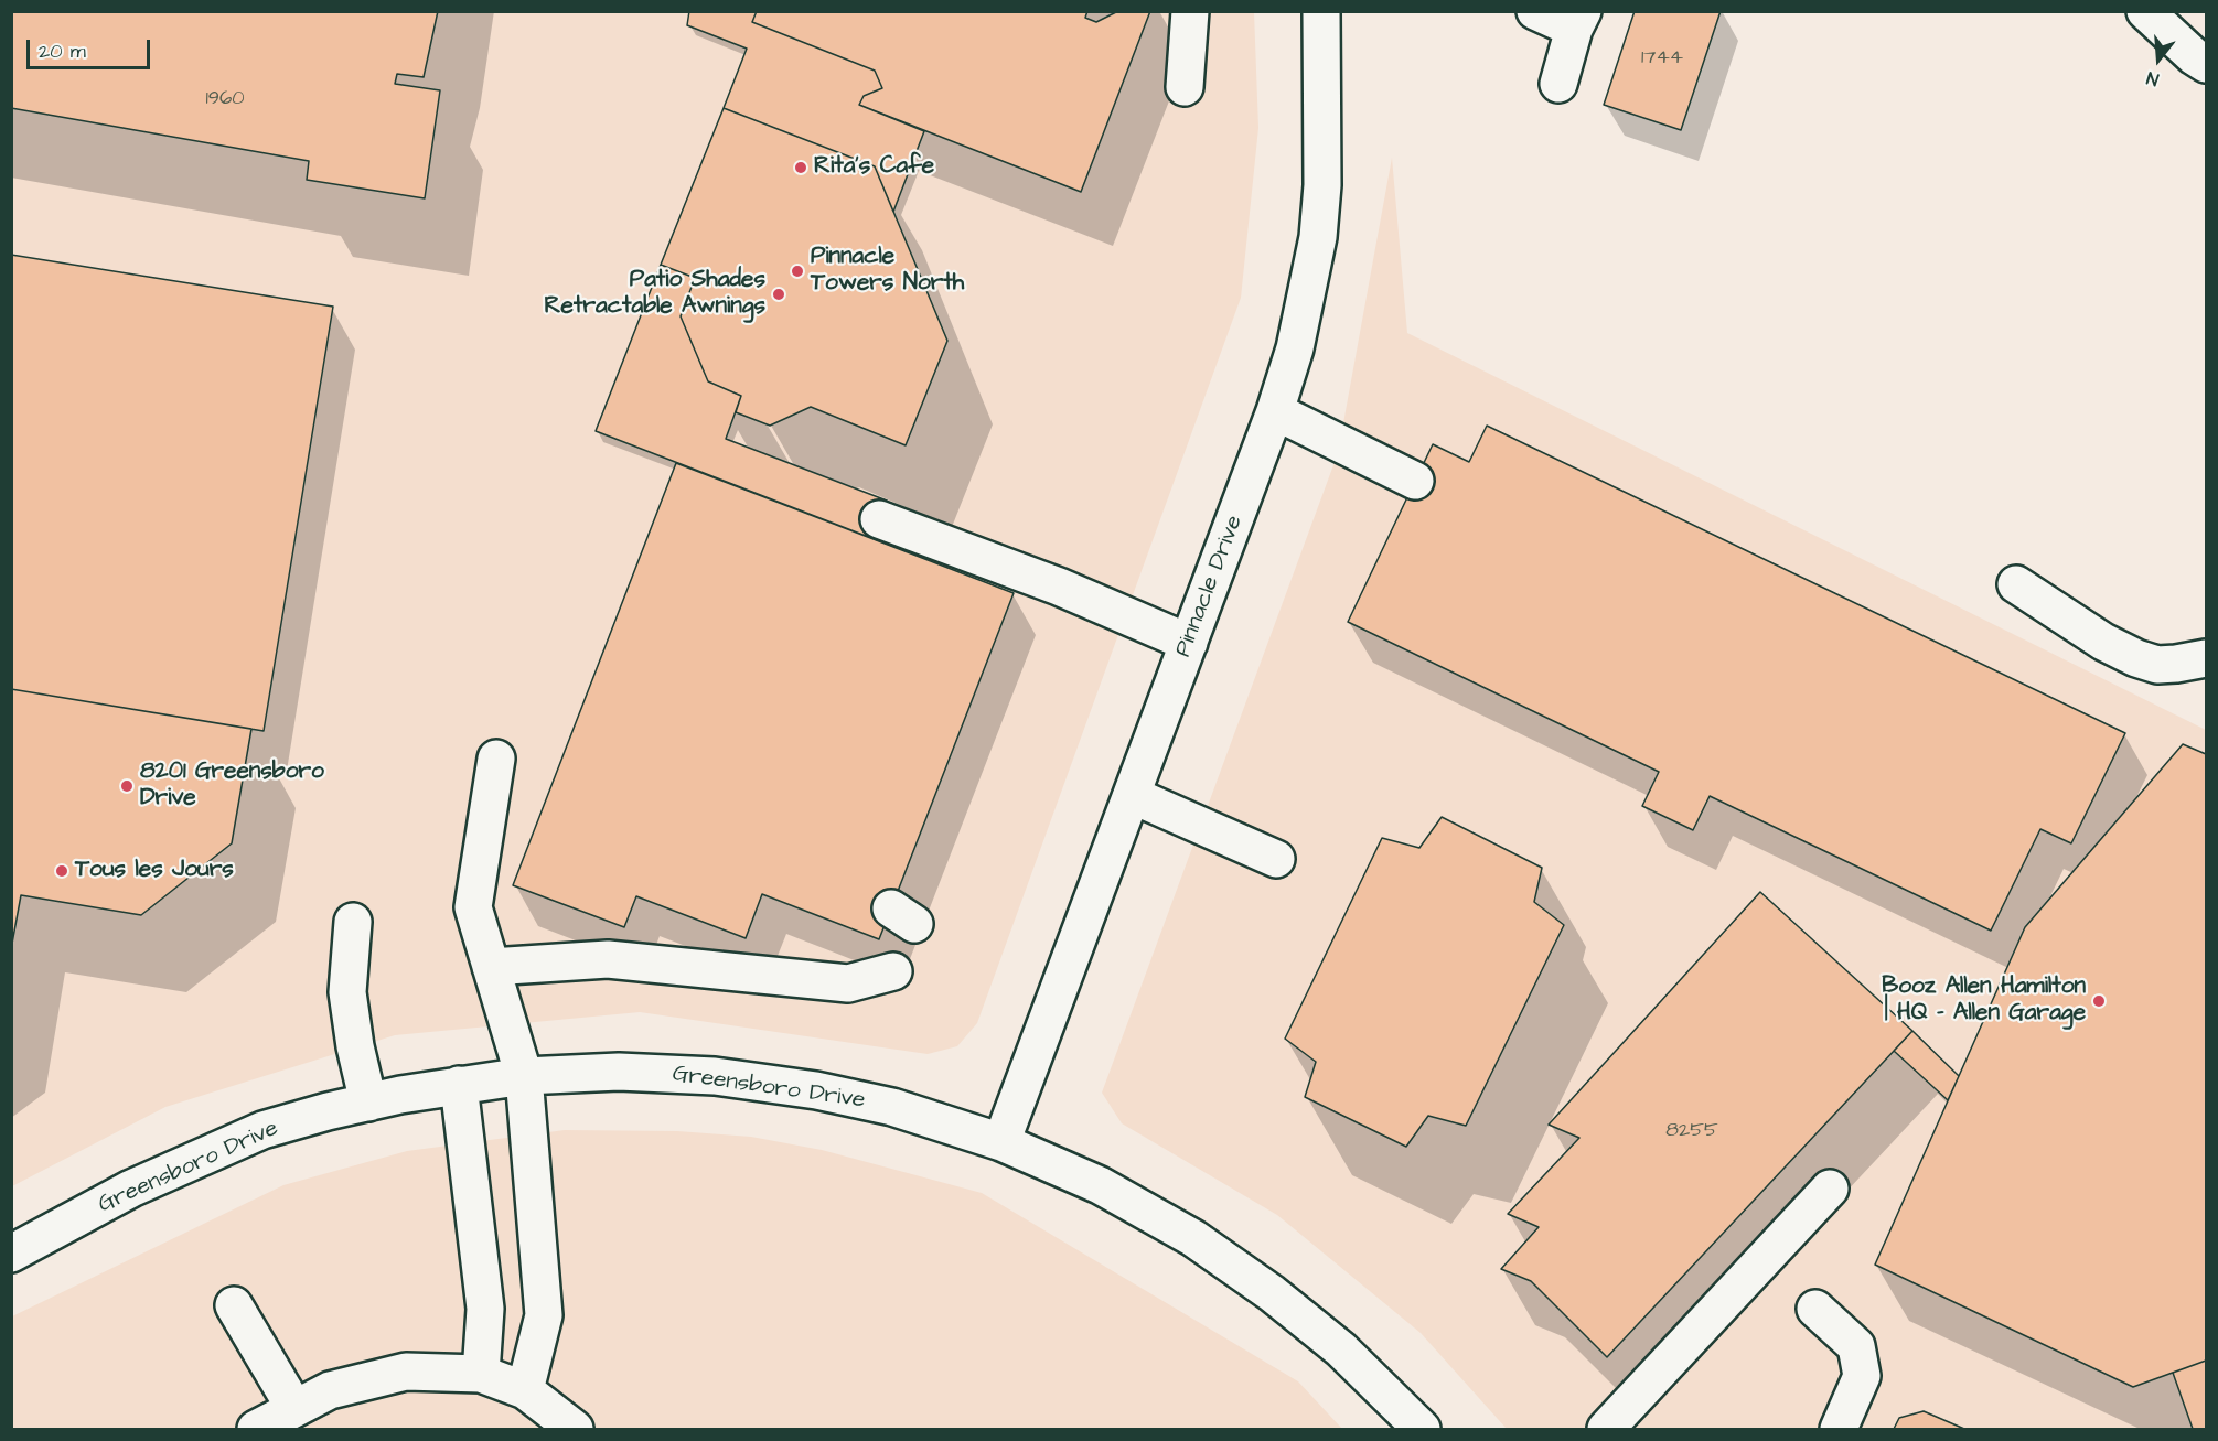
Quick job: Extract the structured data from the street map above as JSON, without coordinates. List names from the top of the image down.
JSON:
{
  "streets": {
    "street": ["Pinnacle Drive", "Greensboro Drive"]
  },
  "crossings": [
    ["Pinnacle Drive", "Greensboro Drive"]
  ],
  "places": [
    "Rita's Cafe",
    "Pinnacle Towers North",
    "Patio Shades Retractable Awnings",
    "8201 Greensboro Drive",
    "Tous les Jours",
    "Booz Allen Hamilton | HQ - Allen Garage"
  ],
  "house_numbers": ["1744", "1960", "8255"],
  "scale_bar": "20 m",
  "north": "bottom"
}
